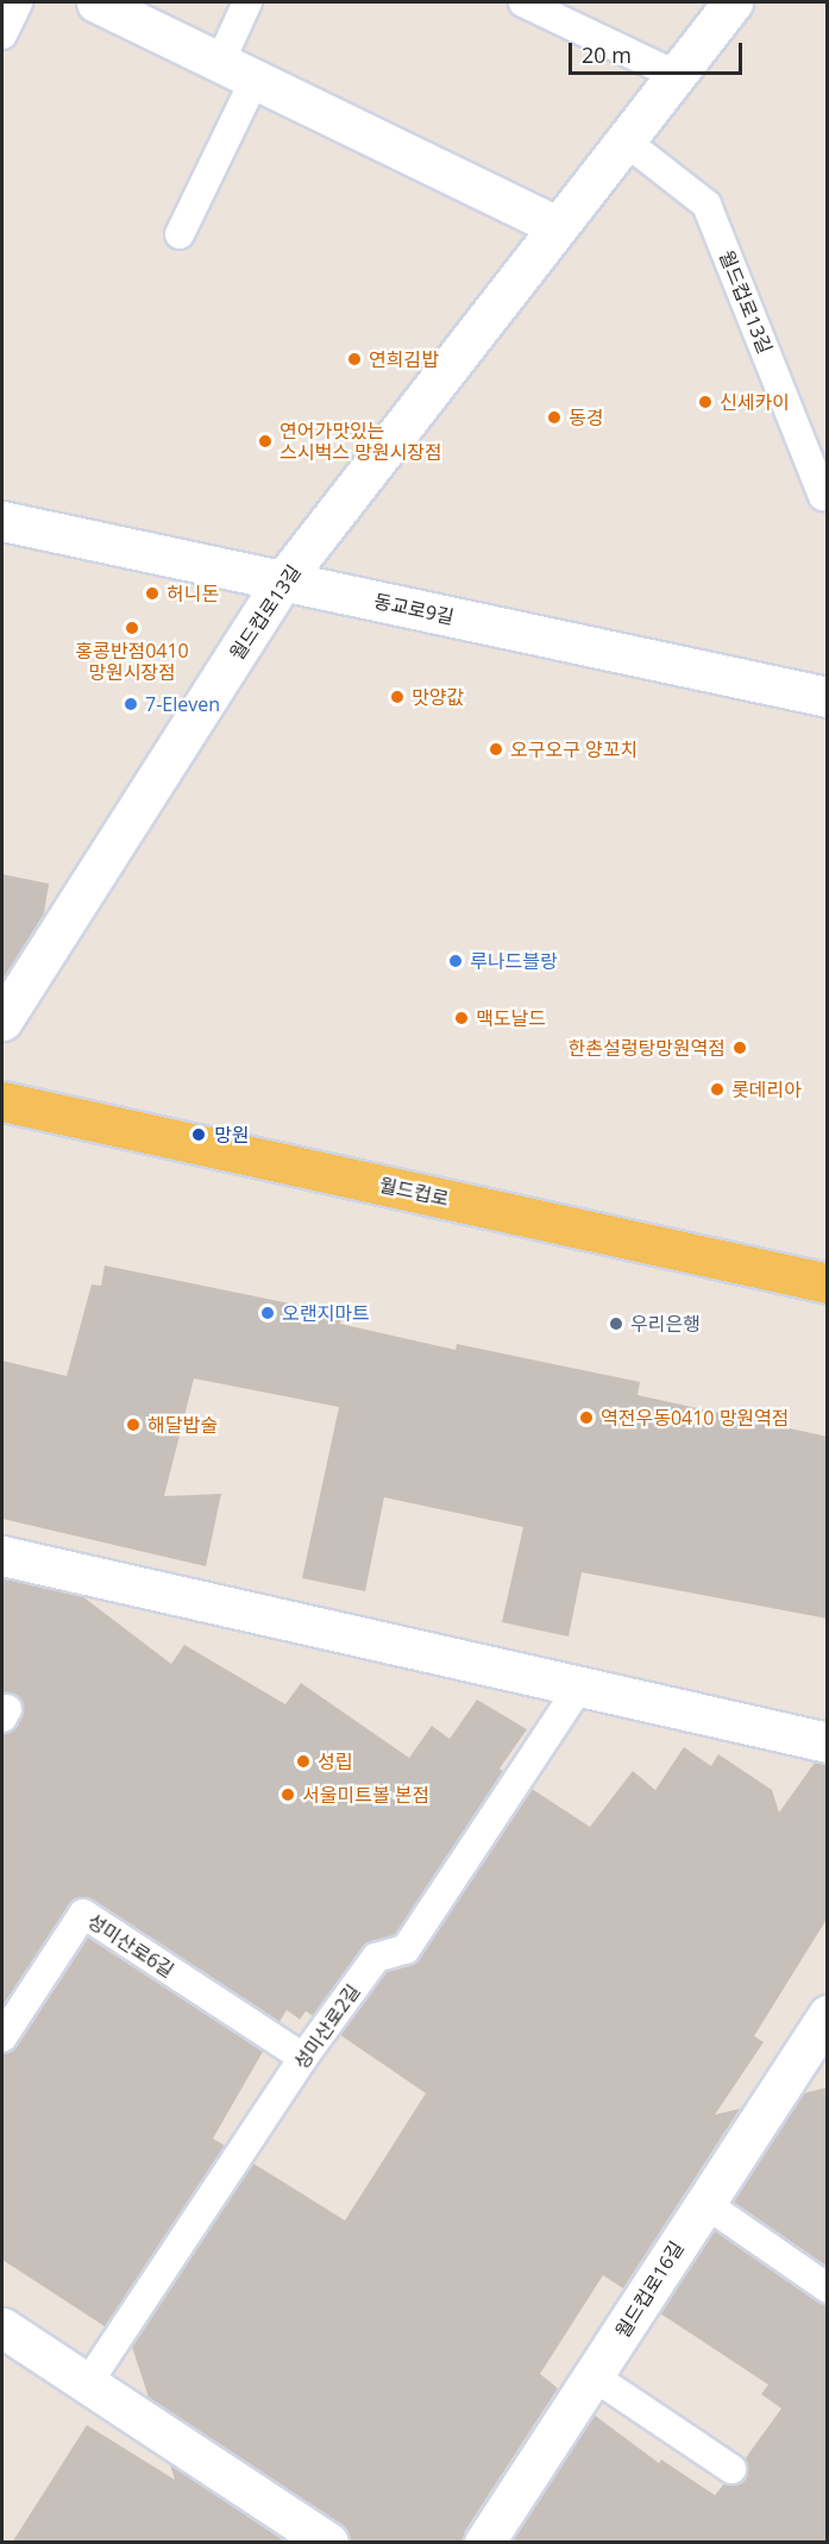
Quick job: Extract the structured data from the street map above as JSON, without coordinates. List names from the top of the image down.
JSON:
{
  "streets": {
    "main road": ["월드컵로"],
    "street": ["월드컵로13길", "동교로9길", "월드컵로16길"],
    "lane": ["성미산로6길", "성미산로2길"]
  },
  "crossings": [
    ["월드컵로13길", "동교로9길"],
    ["성미산로6길", "성미산로2길"]
  ],
  "places": [
    "연희김밥",
    "신세카이",
    "동경",
    "연어가맛있는 스시벅스 망원시장점",
    "허니돈",
    "홍콩반점0410 망원시장점",
    "맛양값",
    "7-Eleven",
    "오구오구 양꼬치",
    "루나드블랑",
    "맥도날드",
    "한촌설렁탕망원역점",
    "롯데리아",
    "망원",
    "오랜지마트",
    "우리은행",
    "역전우동0410 망원역점",
    "해달밥술",
    "성립",
    "서울미트볼 본점"
  ],
  "scale_bar": "20 m"
}
